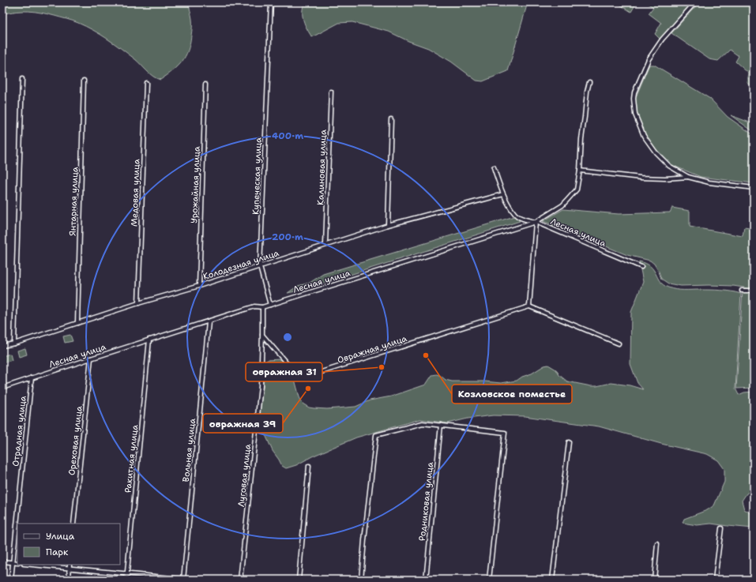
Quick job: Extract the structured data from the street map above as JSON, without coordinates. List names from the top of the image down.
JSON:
{
  "streets": {
    "street": [
      "Калиновая улица",
      "Купеческая улица",
      "Урожайная улица",
      "Медовая улица",
      "Янтарная улица",
      "Лесная улица",
      "Колодезная улица",
      "Овражная улица",
      "Отрадная улица",
      "Ореховая улица",
      "Вольная улица",
      "Ракитная улица",
      "Луговая улица",
      "Родниковая улица"
    ]
  },
  "crossings": [
    ["Калиновая улица", "Колодезная улица"],
    ["Купеческая улица", "Лесная улица"],
    ["Купеческая улица", "Колодезная улица"],
    ["Урожайная улица", "Колодезная улица"],
    ["Медовая улица", "Колодезная улица"],
    ["Янтарная улица", "Колодезная улица"],
    ["Лесная улица", "Отрадная улица"],
    ["Лесная улица", "Ореховая улица"],
    ["Лесная улица", "Вольная улица"],
    ["Лесная улица", "Ракитная улица"],
    ["Овражная улица", "Луговая улица"]
  ],
  "places": ["Козловское поместье", "овражная 31", "овражная 39"],
  "legend": ["Улица", "Парк"],
  "rings": ["400 m", "200 m"]
}
